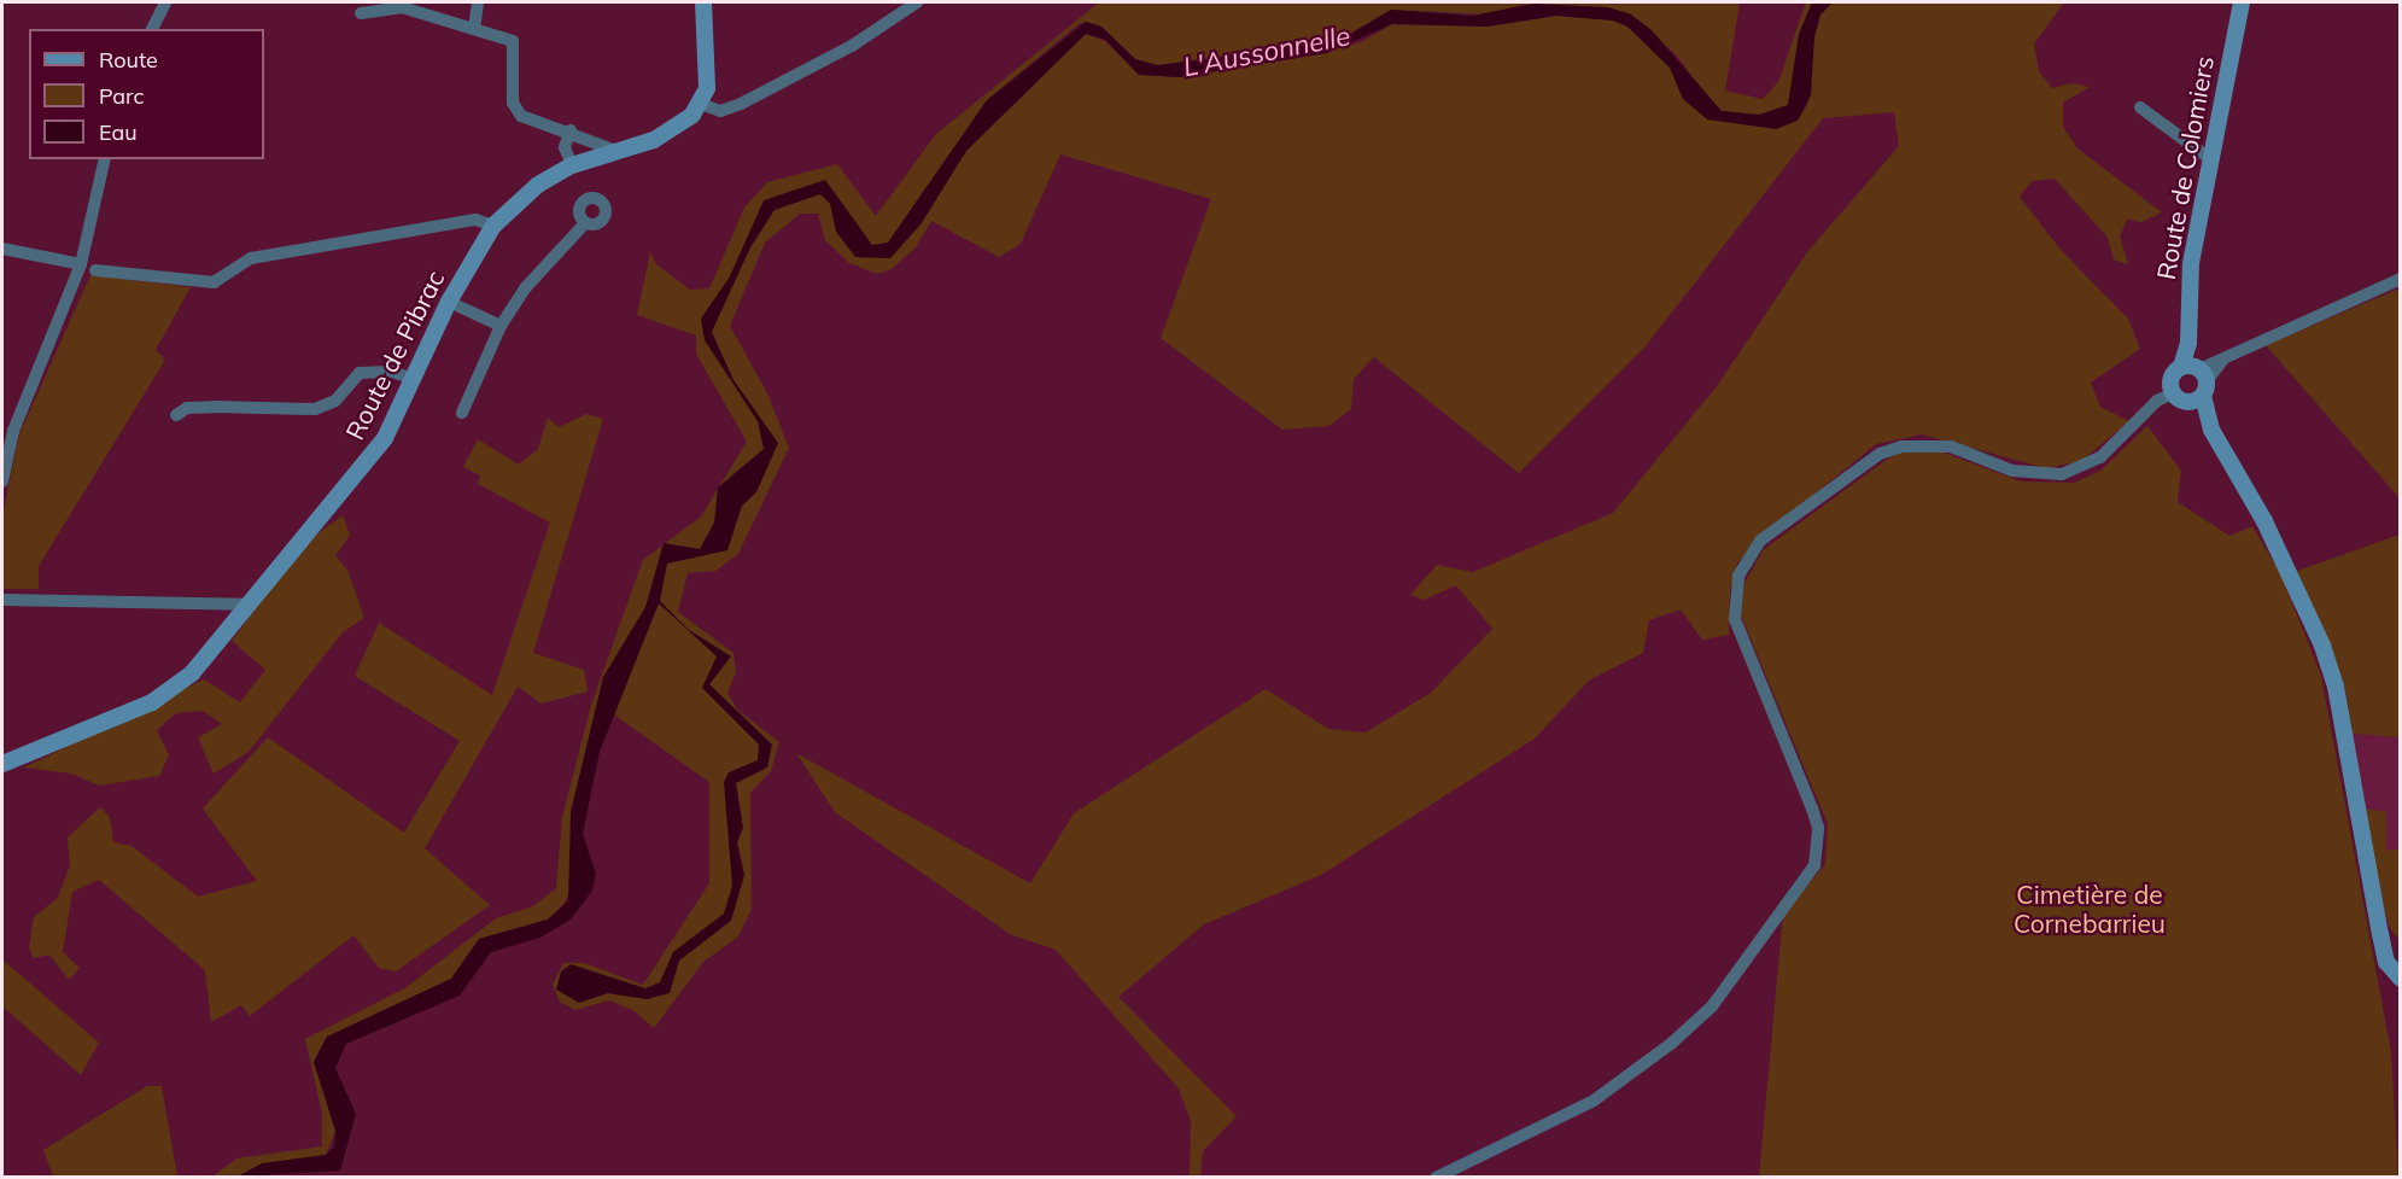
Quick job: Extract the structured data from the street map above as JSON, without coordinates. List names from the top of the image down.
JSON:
{
  "streets": {
    "main road": ["Route de Colomiers", "Route de Pibrac"]
  },
  "water": ["L'Aussonnelle"],
  "parks": ["Cimetière de Cornebarrieu"],
  "legend": ["Route", "Parc", "Eau"]
}
